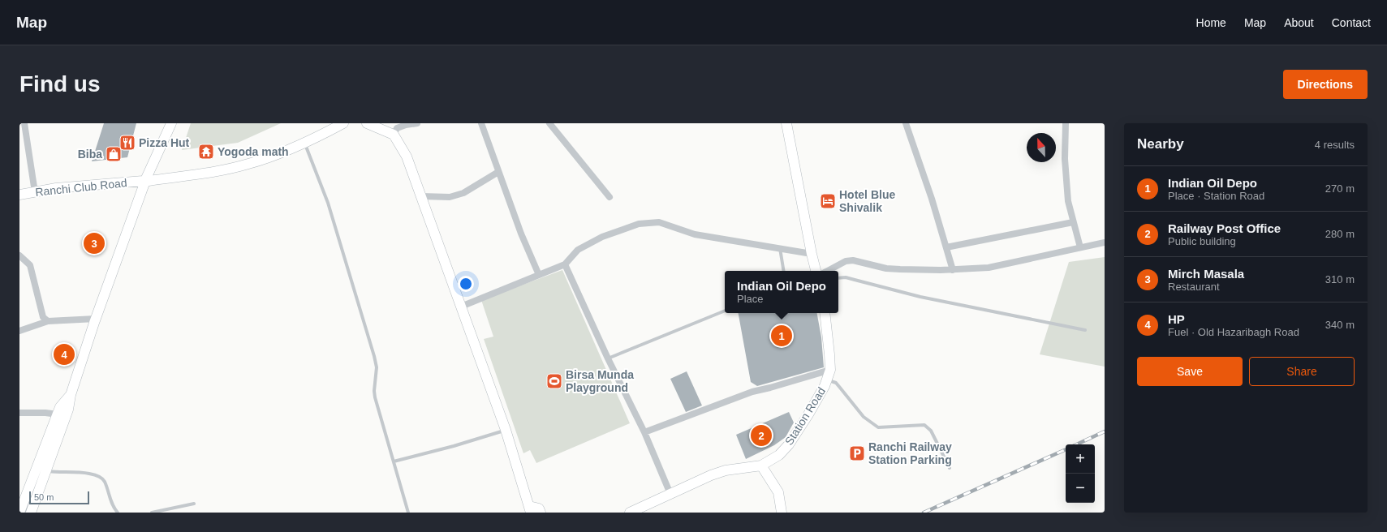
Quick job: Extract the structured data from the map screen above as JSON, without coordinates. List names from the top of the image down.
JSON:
{
  "streets": {
    "street": ["Ranchi Club Road", "Station Road"]
  },
  "places": {
    "restaurant": ["Pizza Hut"],
    "temple": ["Yogoda math"],
    "shop": ["Biba"],
    "hotel": ["Hotel Blue Shivalik"],
    "sports": ["Birsa Munda Playground"],
    "parking": ["Ranchi Railway Station Parking"]
  },
  "scale_bar": "50 m",
  "north": "top",
  "page": {
    "header": "Map",
    "nav": [
      "Home",
      "Map",
      "About",
      "Contact"
    ],
    "buttons": [
      "Directions",
      ["Save", "Share"]
    ],
    "title": "Find us",
    "heading": ["Nearby", "4 results"],
    "list": [
      {
        "mark": "1",
        "name": "Indian Oil Depo",
        "note": "Place · Station Road",
        "value": "270 m"
      },
      {
        "mark": "2",
        "name": "Railway Post Office",
        "note": "Public building",
        "value": "280 m"
      },
      {
        "mark": "3",
        "name": "Mirch Masala",
        "note": "Restaurant",
        "value": "310 m"
      },
      {
        "mark": "4",
        "name": "HP",
        "note": "Fuel · Old Hazaribagh Road",
        "value": "340 m"
      }
    ],
    "pins": [
      "3",
      "1",
      "4",
      "2"
    ],
    "popup": ["Indian Oil Depo", "Place"],
    "map_buttons": ["+", "−"],
    "scale": "50 m"
  }
}
